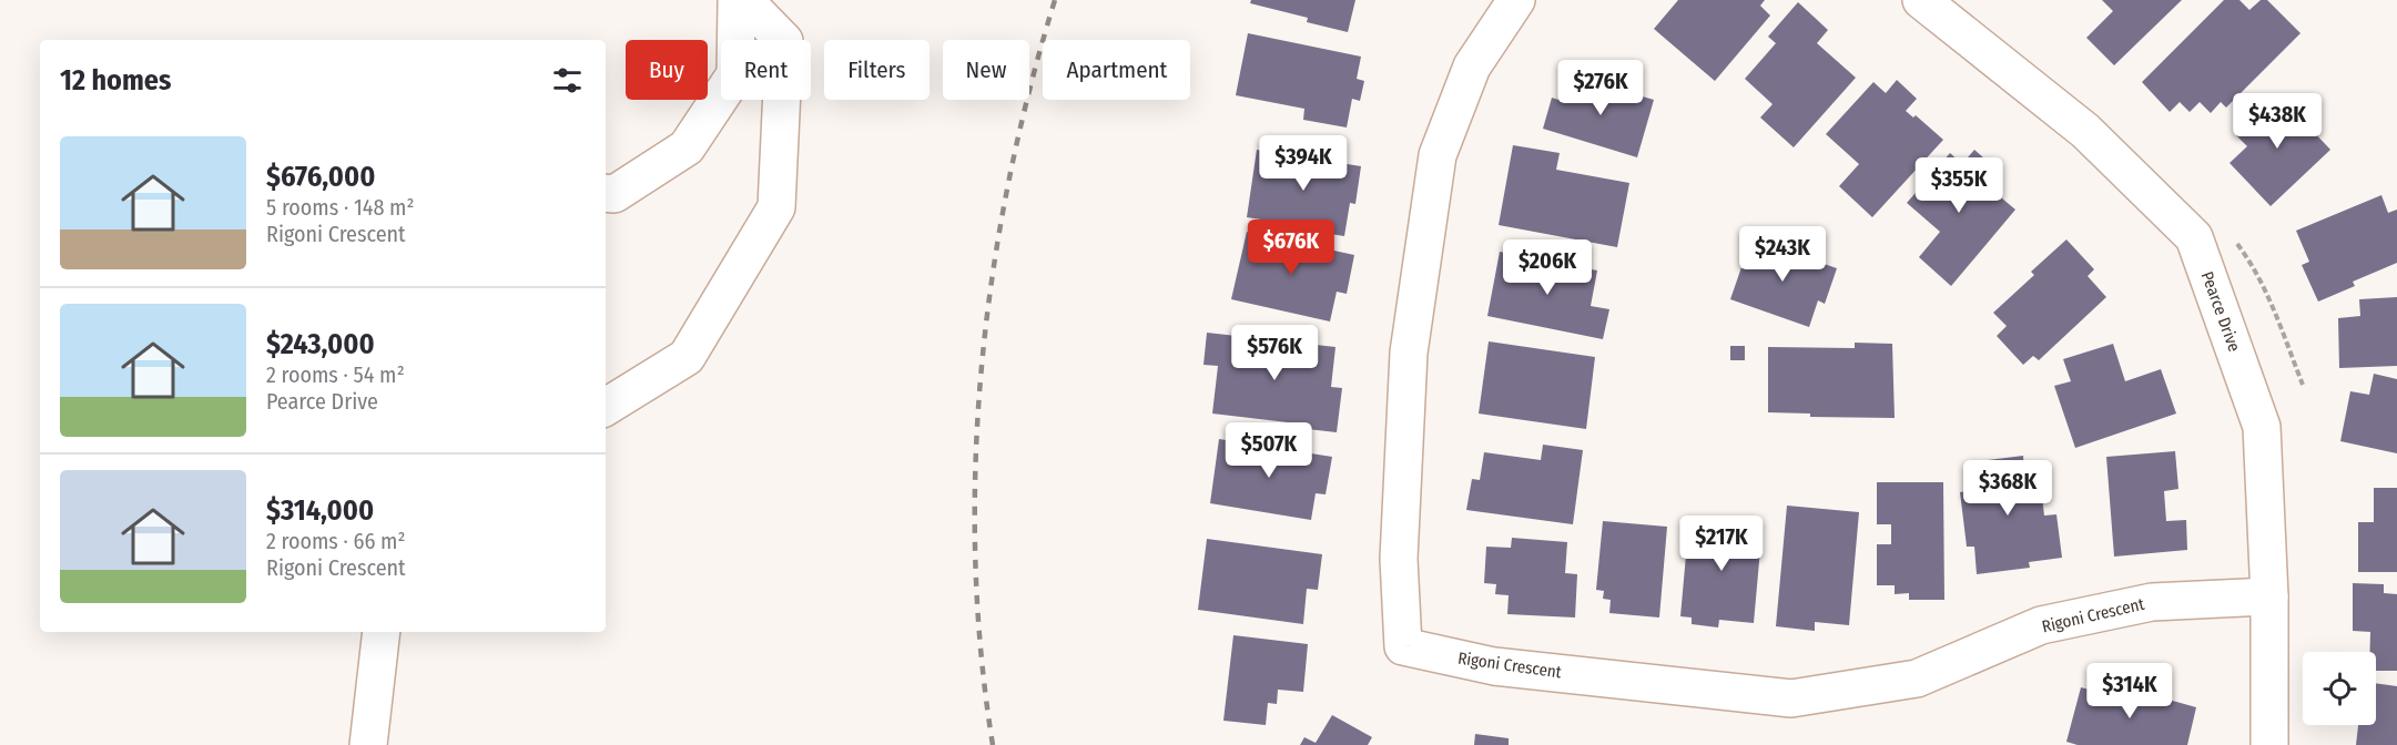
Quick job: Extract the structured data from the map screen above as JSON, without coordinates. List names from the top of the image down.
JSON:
{
  "streets": {
    "street": ["Pearce Drive", "Rigoni Crescent"]
  },
  "crossings": [
    ["Pearce Drive", "Rigoni Crescent"]
  ],
  "page": {
    "chip": [
      "Buy",
      "Rent",
      "Filters",
      "New",
      "Apartment"
    ],
    "heading": "12 homes",
    "price": [
      "$276K",
      "$438K",
      "$394K",
      "$355K",
      "$676K",
      "$243K",
      "$206K",
      "$576K",
      "$507K",
      "$368K",
      "$217K",
      "$314K"
    ],
    "list": [
      {
        "name": "$676,000",
        "note": "5 rooms · 148 m² · Rigoni Crescent"
      },
      {
        "name": "$243,000",
        "note": "2 rooms · 54 m² · Pearce Drive"
      },
      {
        "name": "$314,000",
        "note": "2 rooms · 66 m² · Rigoni Crescent"
      }
    ]
  }
}
